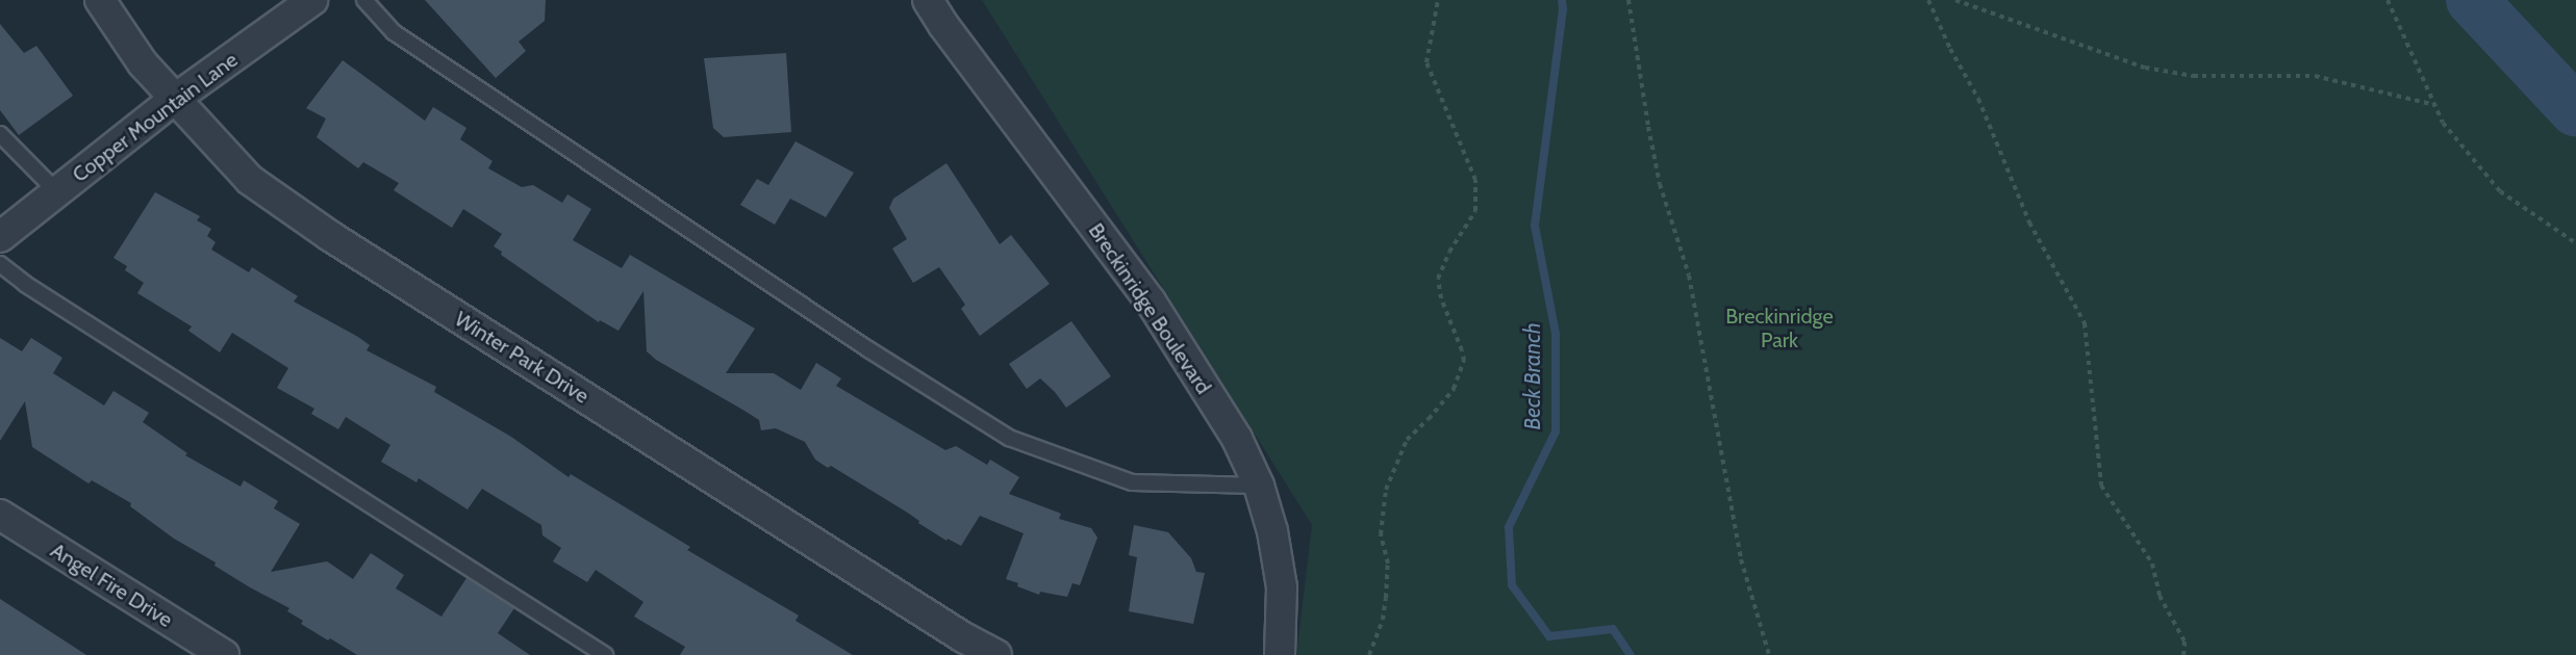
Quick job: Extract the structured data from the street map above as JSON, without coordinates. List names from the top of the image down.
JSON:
{
  "streets": {
    "street": [
      "Copper Mountain Lane",
      "Breckinridge Boulevard",
      "Winter Park Drive",
      "Angel Fire Drive"
    ]
  },
  "crossings": [
    ["Copper Mountain Lane", "Winter Park Drive"]
  ],
  "water": ["Beck Branch"],
  "parks": ["Breckinridge Park"]
}
